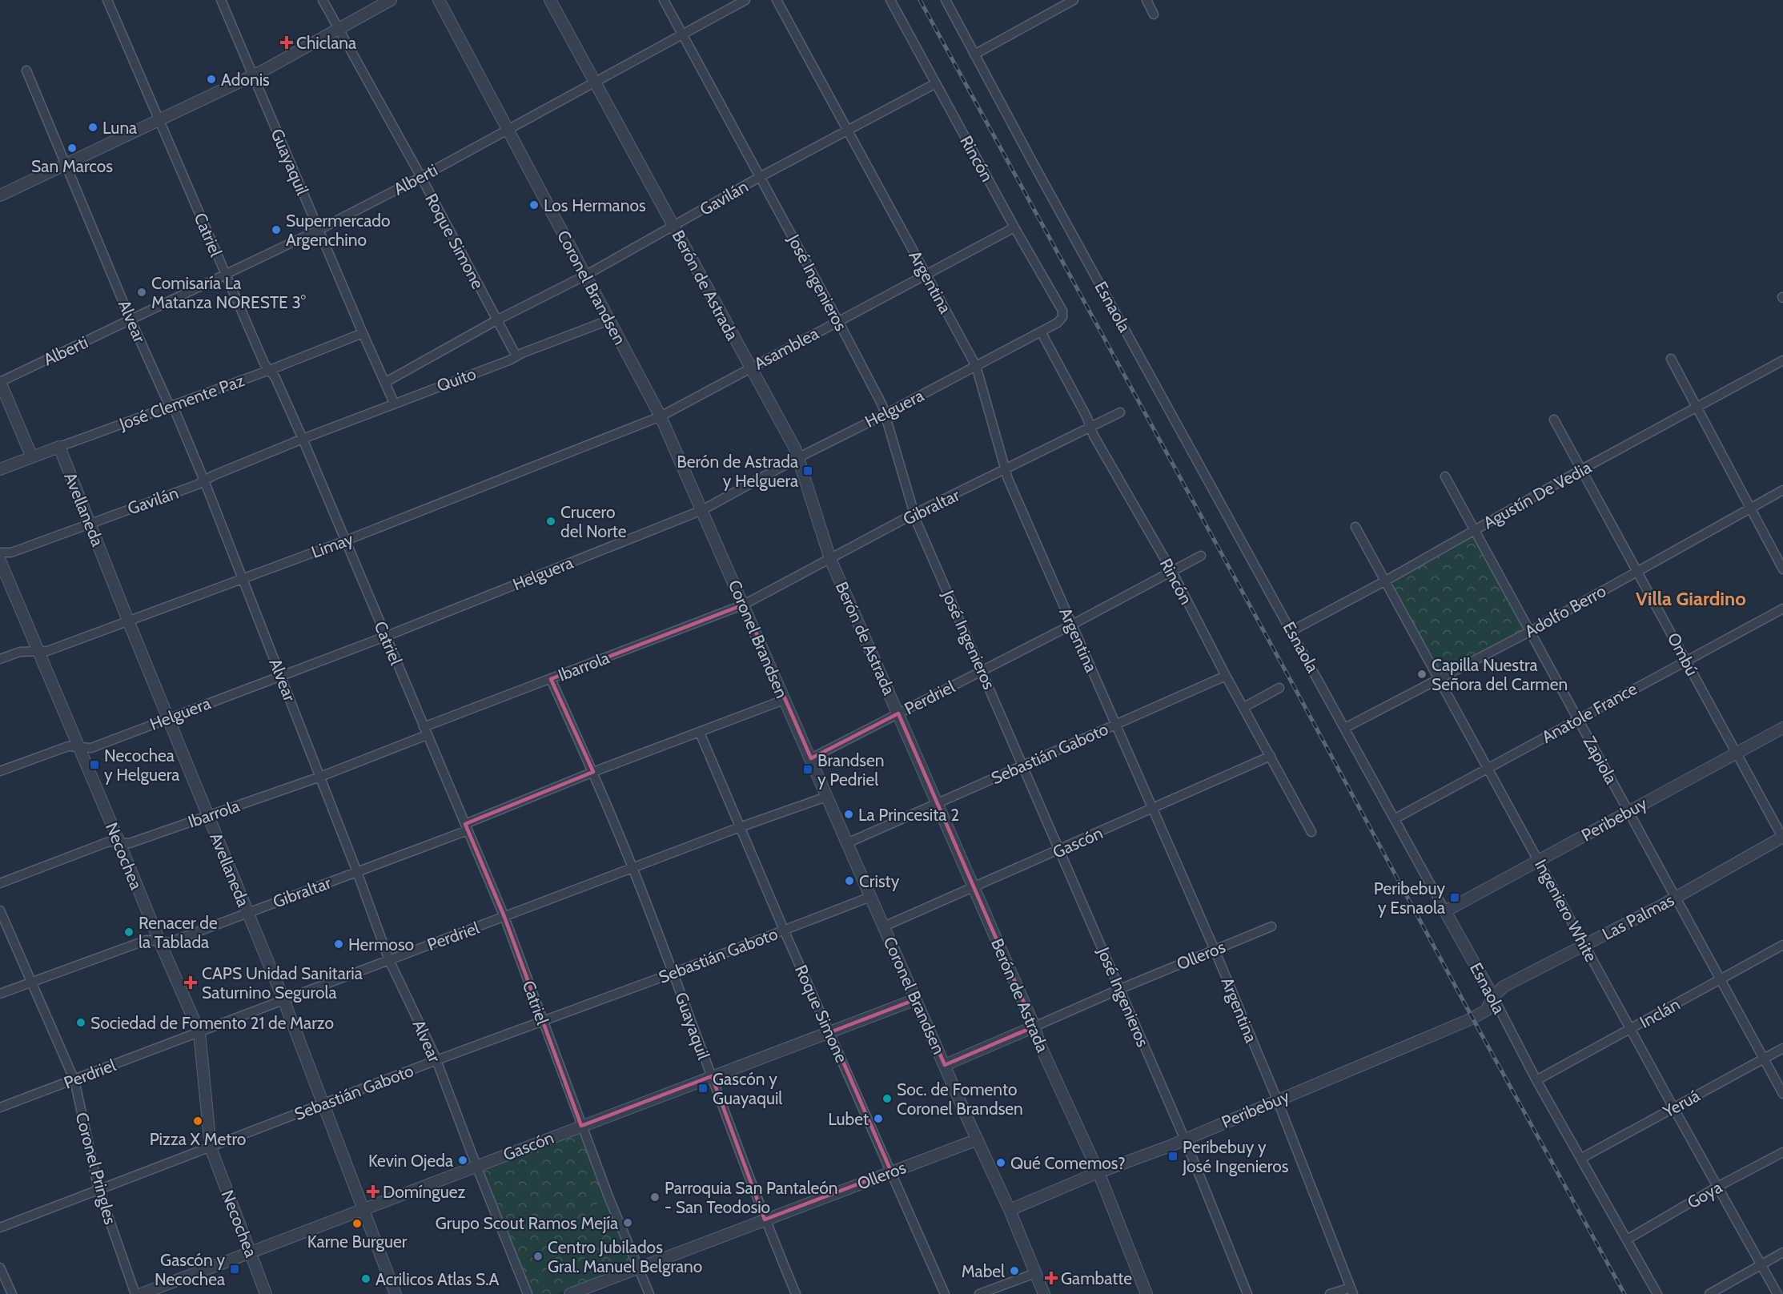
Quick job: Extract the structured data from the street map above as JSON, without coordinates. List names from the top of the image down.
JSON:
{
  "streets": {
    "street": [
      "Rincón",
      "Guayaquil",
      "Alberti",
      "Gavilán",
      "Catriel",
      "Roque Simone",
      "Argentina",
      "José Ingenieros",
      "Berón de Astrada",
      "Coronel Brandsen",
      "Esnaola",
      "Alvear",
      "Asamblea",
      "Quito",
      "José Clemente Paz",
      "Helguera",
      "Agustín De Vedia",
      "Gibraltar",
      "Avellaneda",
      "Limay",
      "Adolfo Berro",
      "Ombú",
      "Ibarrola",
      "Perdriel",
      "Anatole France",
      "Sebastián Gaboto",
      "Zapiola",
      "Peribebuy",
      "Gascón",
      "Necochea",
      "Ingeniero White",
      "Las Palmas",
      "Olleros",
      "Inclán",
      "Yeruá",
      "Coronel Pringles",
      "Goya"
    ]
  },
  "crossings": [
    ["Rincón", "Gavilán"],
    ["Rincón", "Asamblea"],
    ["Rincón", "Helguera"],
    ["Rincón", "Gibraltar"],
    ["Rincón", "Perdriel"],
    ["Rincón", "Sebastián Gaboto"],
    ["Rincón", "Gascón"],
    ["Guayaquil", "Alberti"],
    ["Guayaquil", "Gavilán"],
    ["Guayaquil", "Quito"],
    ["Guayaquil", "José Clemente Paz"],
    ["Guayaquil", "Gibraltar"],
    ["Guayaquil", "Ibarrola"],
    ["Guayaquil", "Perdriel"],
    ["Guayaquil", "Sebastián Gaboto"],
    ["Guayaquil", "Gascón"],
    ["Guayaquil", "Olleros"],
    ["Alberti", "Catriel"],
    ["Alberti", "Roque Simone"],
    ["Alberti", "José Ingenieros"],
    ["Alberti", "Berón de Astrada"],
    ["Alberti", "Coronel Brandsen"],
    ["Alberti", "Alvear"],
    ["Gavilán", "Catriel"],
    ["Gavilán", "Roque Simone"],
    ["Gavilán", "Argentina"],
    ["Gavilán", "José Ingenieros"],
    ["Gavilán", "Berón de Astrada"],
    ["Gavilán", "Coronel Brandsen"],
    ["Gavilán", "Alvear"],
    ["Gavilán", "Quito"],
    ["Gavilán", "Avellaneda"],
    ["Catriel", "Quito"],
    ["Catriel", "José Clemente Paz"],
    ["Catriel", "Helguera"],
    ["Catriel", "Gibraltar"],
    ["Catriel", "Limay"],
    ["Catriel", "Ibarrola"],
    ["Catriel", "Perdriel"],
    ["Catriel", "Sebastián Gaboto"],
    ["Catriel", "Gascón"],
    ["Catriel", "Olleros"],
    ["Roque Simone", "Quito"],
    ["Roque Simone", "Gibraltar"],
    ["Roque Simone", "Perdriel"],
    ["Roque Simone", "Sebastián Gaboto"],
    ["Roque Simone", "Gascón"],
    ["Roque Simone", "Olleros"],
    ["Argentina", "Asamblea"],
    ["Argentina", "Helguera"],
    ["Argentina", "Gibraltar"],
    ["Argentina", "Perdriel"],
    ["Argentina", "Sebastián Gaboto"],
    ["Argentina", "Peribebuy"],
    ["Argentina", "Gascón"],
    ["Argentina", "Olleros"],
    ["José Ingenieros", "Asamblea"],
    ["José Ingenieros", "Helguera"],
    ["José Ingenieros", "Gibraltar"],
    ["José Ingenieros", "Perdriel"],
    ["José Ingenieros", "Sebastián Gaboto"],
    ["José Ingenieros", "Peribebuy"],
    ["José Ingenieros", "Gascón"],
    ["José Ingenieros", "Olleros"],
    ["Berón de Astrada", "Asamblea"],
    ["Berón de Astrada", "Helguera"],
    ["Berón de Astrada", "Gibraltar"],
    ["Berón de Astrada", "Perdriel"],
    ["Berón de Astrada", "Sebastián Gaboto"],
    ["Berón de Astrada", "Peribebuy"],
    ["Berón de Astrada", "Gascón"],
    ["Berón de Astrada", "Olleros"],
    ["Coronel Brandsen", "Asamblea"],
    ["Coronel Brandsen", "Quito"],
    ["Coronel Brandsen", "Helguera"],
    ["Coronel Brandsen", "Gibraltar"],
    ["Coronel Brandsen", "Limay"],
    ["Coronel Brandsen", "Ibarrola"],
    ["Coronel Brandsen", "Perdriel"],
    ["Coronel Brandsen", "Sebastián Gaboto"],
    ["Coronel Brandsen", "Peribebuy"],
    ["Coronel Brandsen", "Gascón"],
    ["Coronel Brandsen", "Olleros"],
    ["Esnaola", "Agustín De Vedia"],
    ["Esnaola", "Adolfo Berro"],
    ["Esnaola", "Anatole France"],
    ["Esnaola", "Peribebuy"],
    ["Esnaola", "Las Palmas"],
    ["Esnaola", "Inclán"],
    ["Esnaola", "Yeruá"],
    ["Esnaola", "Goya"],
    ["Alvear", "José Clemente Paz"],
    ["Alvear", "Helguera"],
    ["Alvear", "Gibraltar"],
    ["Alvear", "Limay"],
    ["Alvear", "Ibarrola"],
    ["Alvear", "Perdriel"],
    ["Alvear", "Sebastián Gaboto"],
    ["Alvear", "Gascón"],
    ["Asamblea", "Limay"],
    ["José Clemente Paz", "Avellaneda"],
    ["Helguera", "Avellaneda"],
    ["Helguera", "Necochea"],
    ["Agustín De Vedia", "Ombú"],
    ["Agustín De Vedia", "Zapiola"],
    ["Agustín De Vedia", "Ingeniero White"],
    ["Gibraltar", "Avellaneda"],
    ["Gibraltar", "Ibarrola"],
    ["Gibraltar", "Necochea"],
    ["Gibraltar", "Coronel Pringles"],
    ["Avellaneda", "Limay"],
    ["Avellaneda", "Ibarrola"],
    ["Avellaneda", "Perdriel"],
    ["Avellaneda", "Sebastián Gaboto"],
    ["Avellaneda", "Gascón"],
    ["Limay", "Necochea"],
    ["Adolfo Berro", "Ombú"],
    ["Adolfo Berro", "Zapiola"],
    ["Adolfo Berro", "Ingeniero White"],
    ["Ombú", "Anatole France"],
    ["Ombú", "Peribebuy"],
    ["Ombú", "Las Palmas"],
    ["Ibarrola", "Necochea"],
    ["Perdriel", "Necochea"],
    ["Perdriel", "Coronel Pringles"],
    ["Anatole France", "Zapiola"],
    ["Anatole France", "Ingeniero White"],
    ["Sebastián Gaboto", "Necochea"],
    ["Sebastián Gaboto", "Coronel Pringles"],
    ["Zapiola", "Peribebuy"],
    ["Zapiola", "Las Palmas"],
    ["Zapiola", "Inclán"],
    ["Zapiola", "Yeruá"],
    ["Peribebuy", "Ingeniero White"],
    ["Peribebuy", "Las Palmas"],
    ["Gascón", "Necochea"],
    ["Ingeniero White", "Las Palmas"],
    ["Ingeniero White", "Inclán"],
    ["Ingeniero White", "Yeruá"],
    ["Ingeniero White", "Goya"]
  ],
  "districts": ["Villa Giardino"],
  "places": {
    "health": [
      "Chiclana",
      "CAPS Unidad Sanitaria Saturnino Segurola",
      "Domínguez",
      "Gambatte"
    ],
    "other": [
      "Adonis",
      "Luna",
      "San Marcos",
      "Los Hermanos",
      "Supermercado Argenchino",
      "Comisaría La Matanza NORESTE 3°",
      "Crucero del Norte",
      "Capilla Nuestra Señora del Carmen",
      "La Princesita 2",
      "Cristy",
      "Renacer de la Tablada",
      "Hermoso",
      "Sociedad de Fomento 21 de Marzo",
      "Soc. de Fomento Coronel Brandsen",
      "Lubet",
      "Pizza X Metro",
      "Kevin Ojeda",
      "Qué Comemos?",
      "Parroquia San Pantaleón - San Teodosio",
      "Grupo Scout Ramos Mejía",
      "Karne Burguer",
      "Centro Jubilados Gral. Manuel Belgrano",
      "Mabel",
      "Acrilicos Atlas S.A"
    ],
    "transit": [
      "Berón de Astrada y Helguera",
      "Necochea y Helguera",
      "Brandsen y Pedriel",
      "Peribebuy y Esnaola",
      "Gascón y Guayaquil",
      "Peribebuy y José Ingenieros",
      "Gascón y Necochea"
    ]
  }
}
